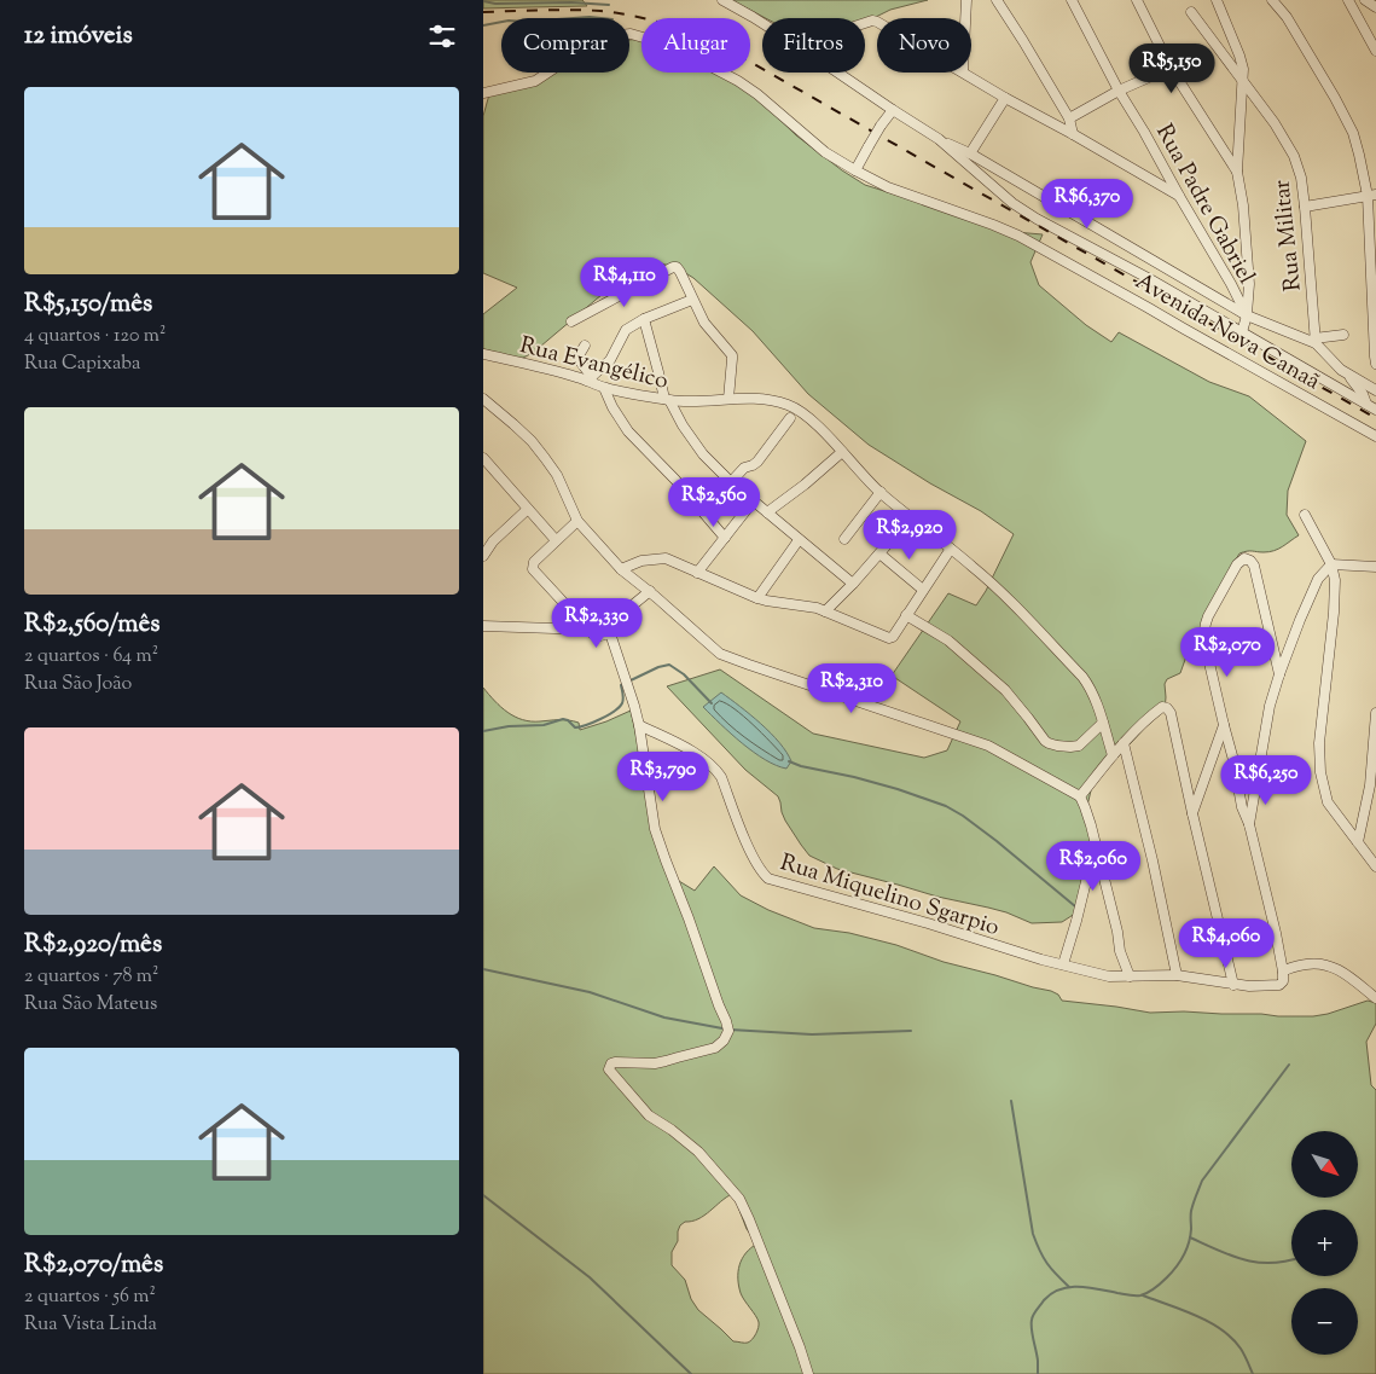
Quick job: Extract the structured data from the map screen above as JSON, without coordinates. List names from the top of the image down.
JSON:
{
  "streets": {
    "street": [
      "Rua Padre Gabriel",
      "Rua Militar",
      "Avenida Nova Canaã",
      "Rua Evangélico",
      "Rua Miquelino Sgarpio"
    ]
  },
  "north": "bottom right",
  "page": {
    "heading": "12 imóveis",
    "chip": [
      "Comprar",
      "Alugar",
      "Filtros",
      "Novo"
    ],
    "price": [
      "R$5,150",
      "R$6,370",
      "R$4,110",
      "R$2,560",
      "R$2,920",
      "R$2,330",
      "R$2,070",
      "R$2,310",
      "R$3,790",
      "R$6,250",
      "R$2,060",
      "R$4,060"
    ],
    "list": [
      {
        "name": "R$5,150/mês",
        "note": "4 quartos · 120 m² · Rua Capixaba"
      },
      {
        "name": "R$2,560/mês",
        "note": "2 quartos · 64 m² · Rua São João"
      },
      {
        "name": "R$2,920/mês",
        "note": "2 quartos · 78 m² · Rua São Mateus"
      },
      {
        "name": "R$2,070/mês",
        "note": "2 quartos · 56 m² · Rua Vista Linda"
      }
    ],
    "map_buttons": ["+", "−"]
  }
}
